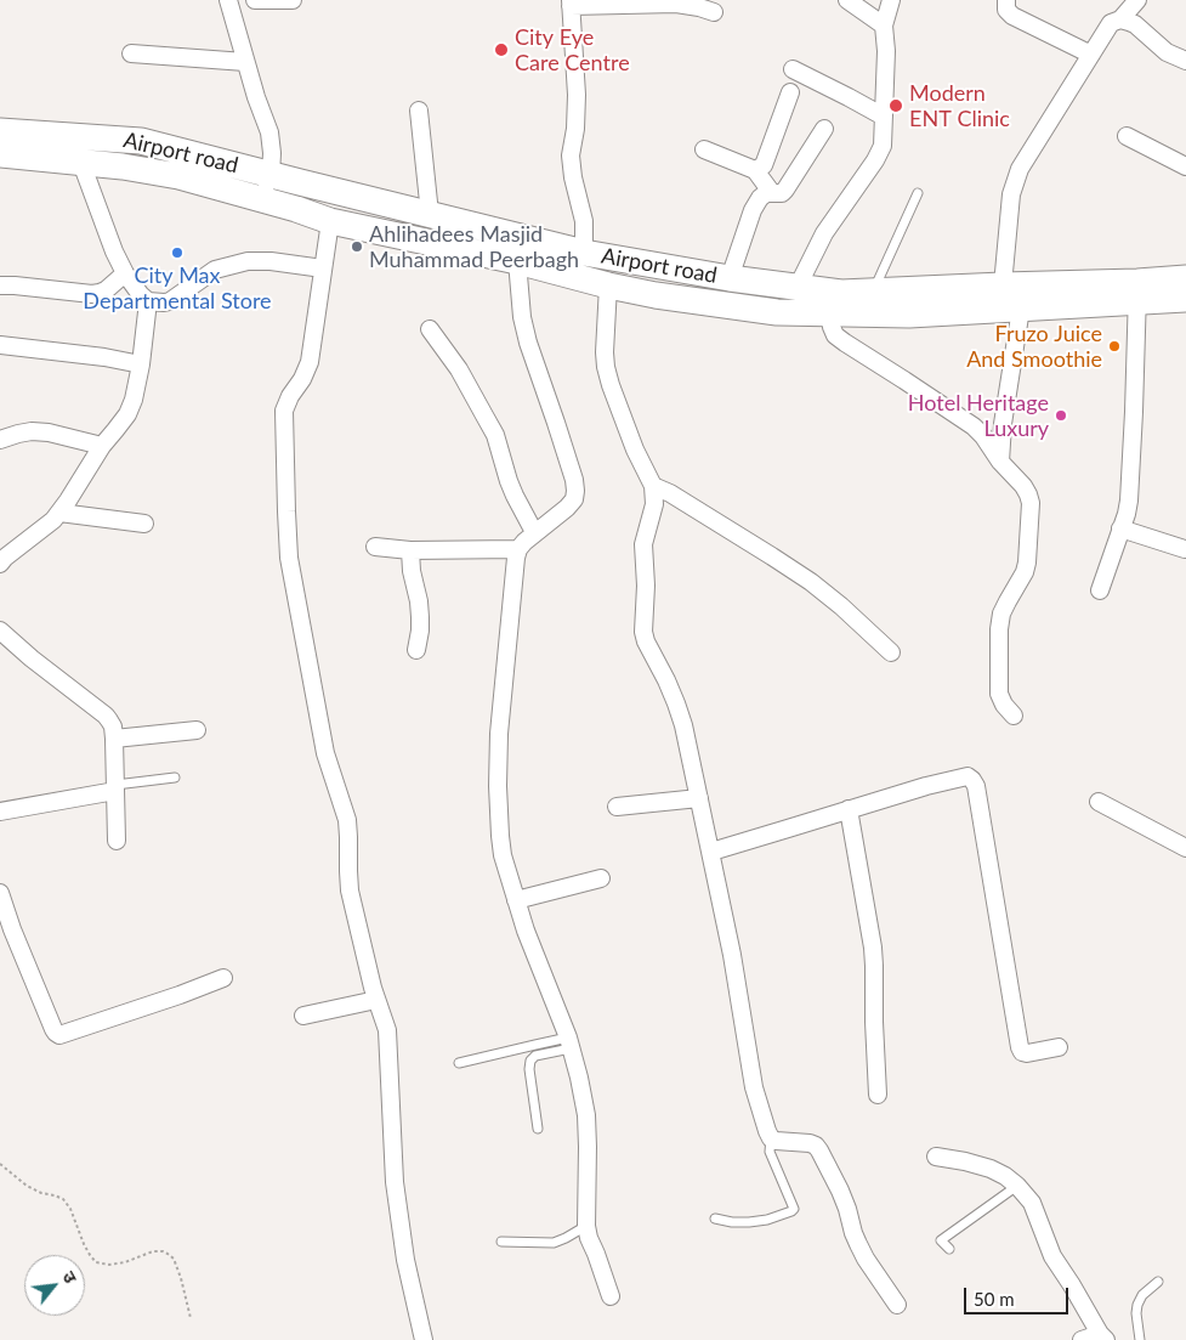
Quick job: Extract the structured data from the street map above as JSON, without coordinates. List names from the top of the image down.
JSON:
{
  "streets": {
    "main road": ["Airport road"]
  },
  "places": [
    "City Eye Care Centre",
    "Modern ENT Clinic",
    "Ahlihadees Masjid Muhammad Peerbagh",
    "City Max Departmental Store",
    "Fruzo Juice And Smoothie",
    "Hotel Heritage Luxury"
  ],
  "scale_bar": "50 m",
  "north": "top right"
}
